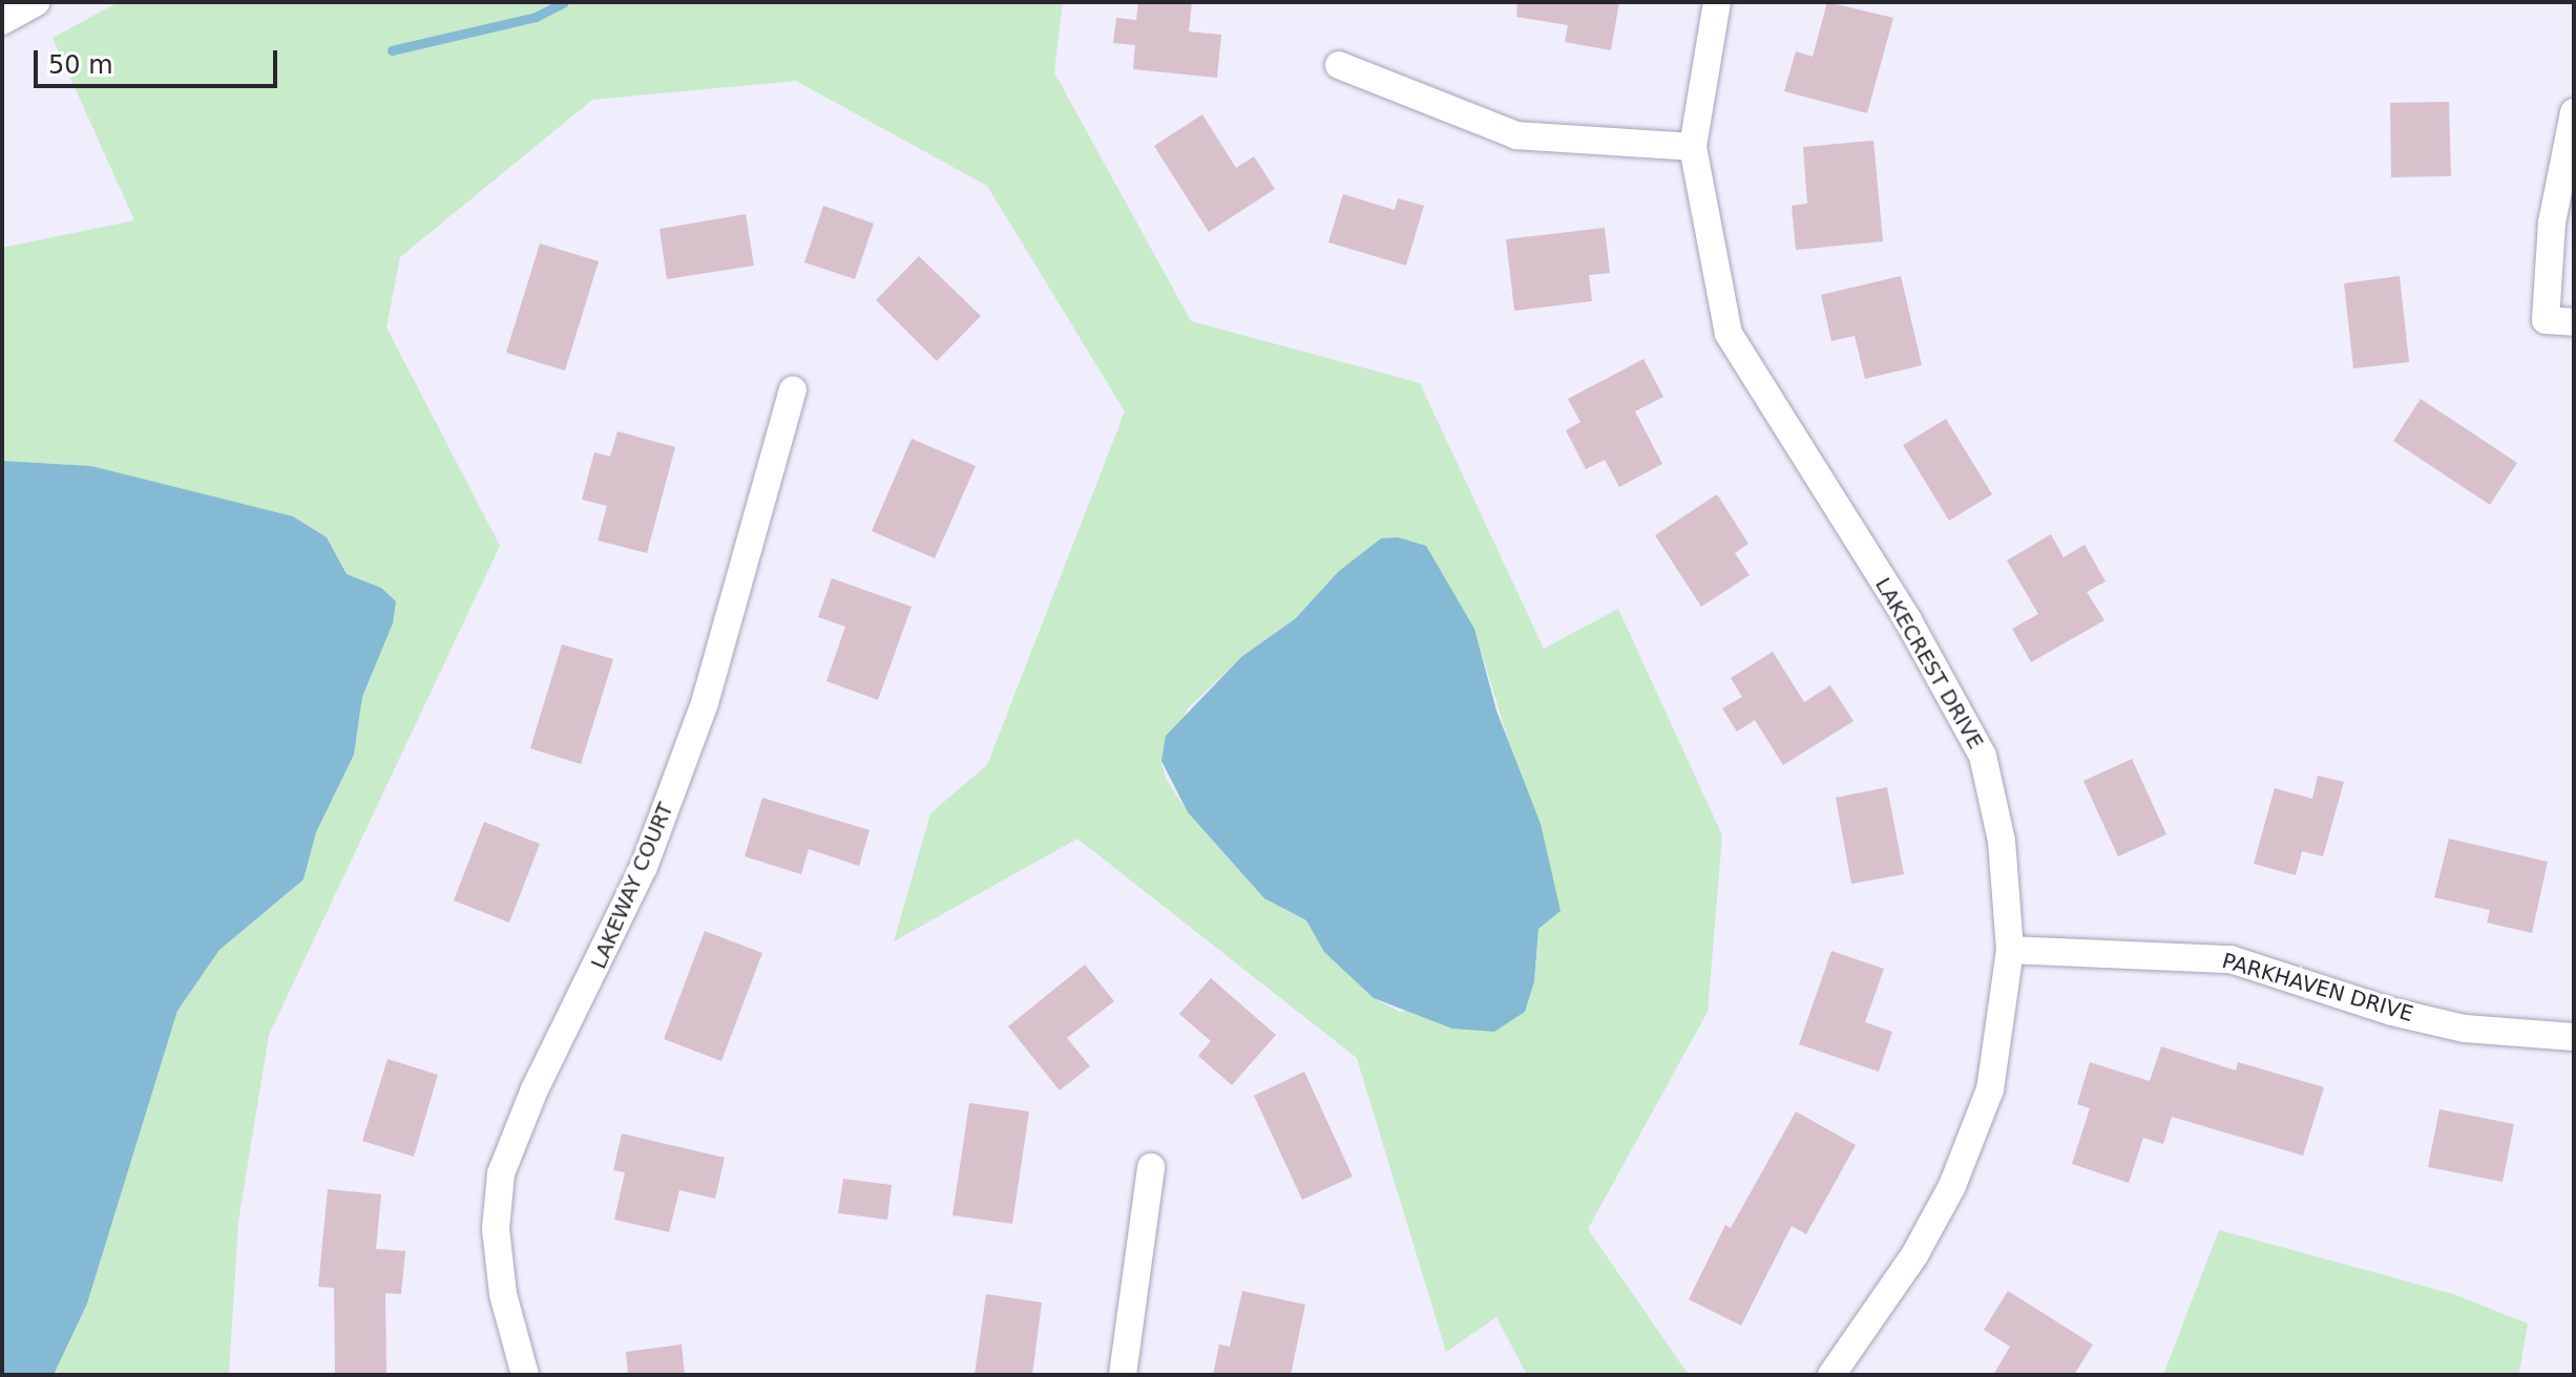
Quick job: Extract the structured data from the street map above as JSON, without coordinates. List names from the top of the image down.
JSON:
{
  "streets": {
    "street": ["LAKECREST DRIVE", "LAKEWAY COURT", "PARKHAVEN DRIVE"]
  },
  "crossings": [
    ["LAKECREST DRIVE", "PARKHAVEN DRIVE"]
  ],
  "scale_bar": "50 m"
}
